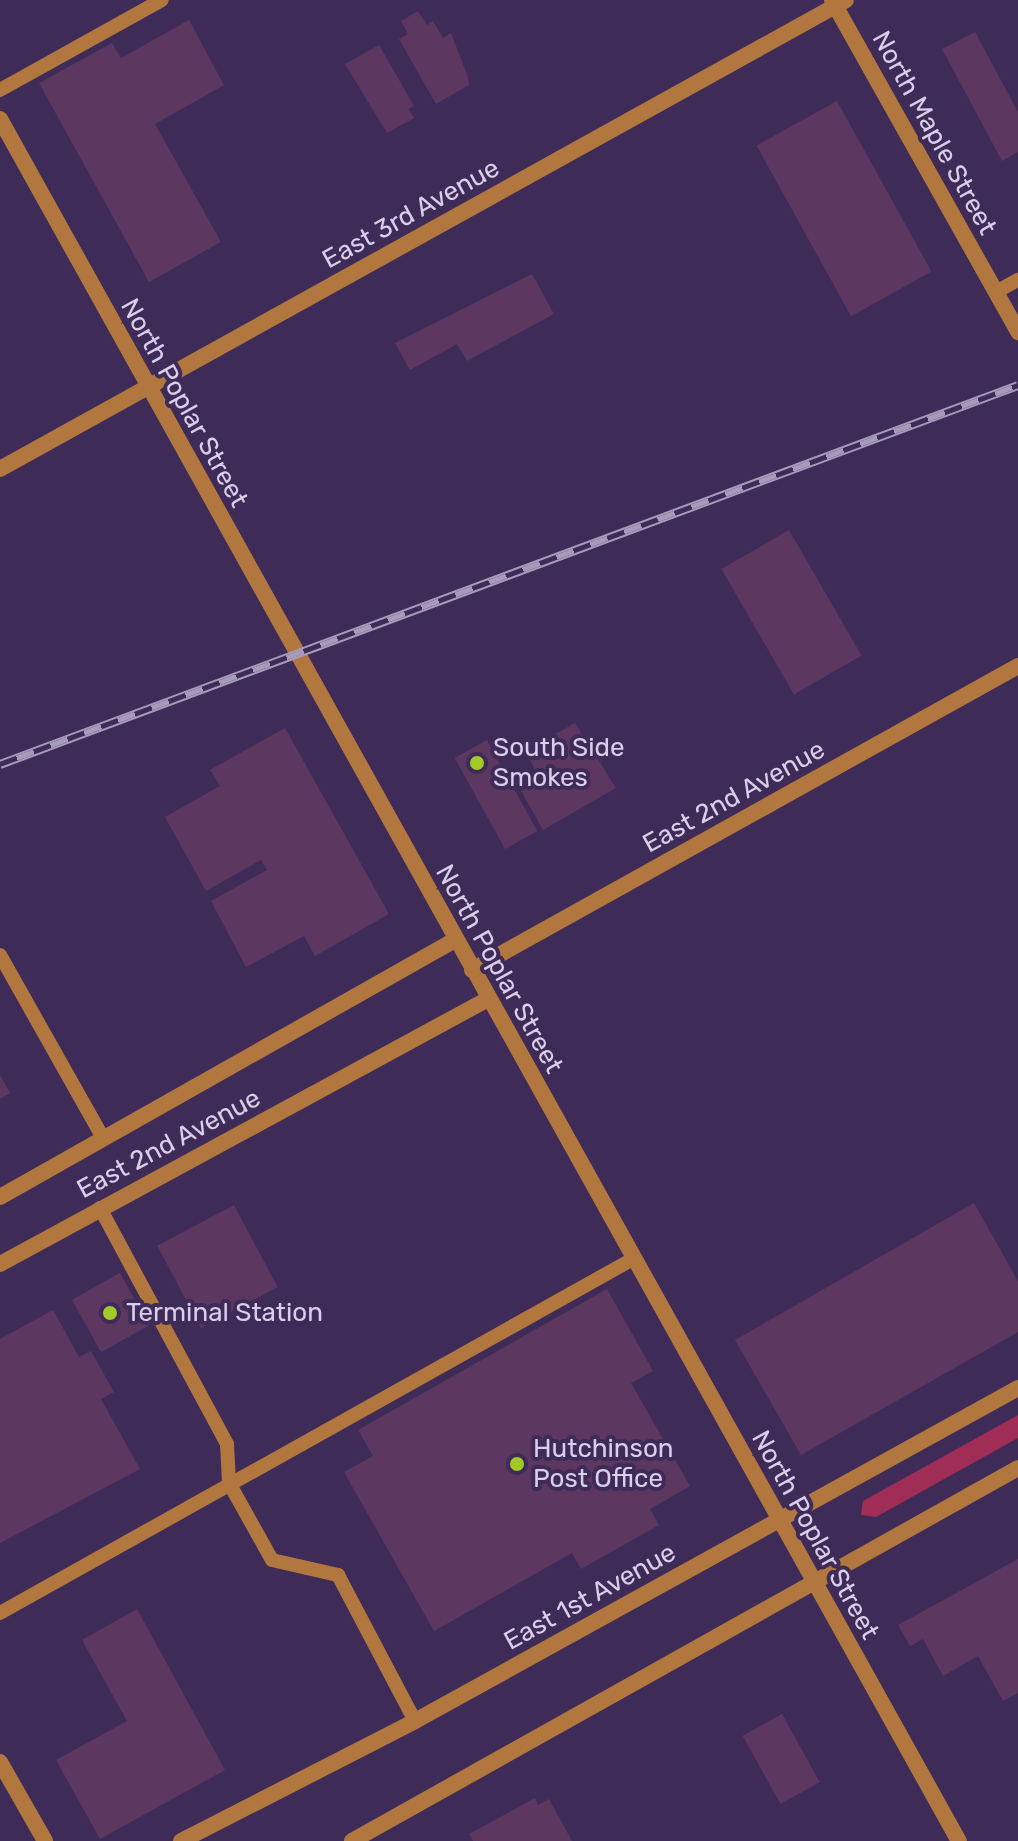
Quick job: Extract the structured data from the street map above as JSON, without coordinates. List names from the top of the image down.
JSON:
{
  "streets": {
    "street": [
      "North Maple Street",
      "East 3rd Avenue",
      "North Poplar Street",
      "East 2nd Avenue",
      "East 1st Avenue"
    ]
  },
  "crossings": [
    ["North Maple Street", "East 3rd Avenue"],
    ["East 3rd Avenue", "North Poplar Street"],
    ["North Poplar Street", "East 2nd Avenue"],
    ["North Poplar Street", "East 1st Avenue"]
  ],
  "places": ["South Side Smokes", "Terminal Station", "Hutchinson Post Office"]
}
